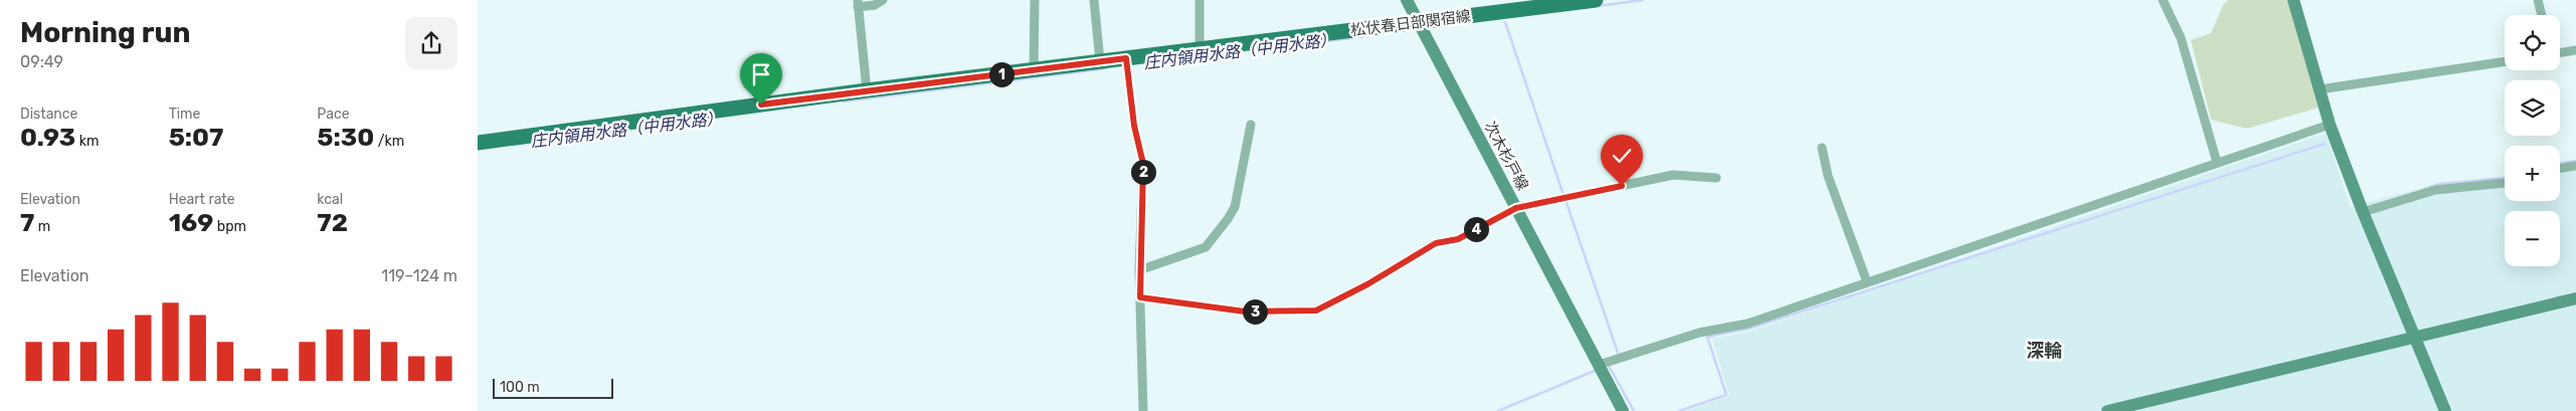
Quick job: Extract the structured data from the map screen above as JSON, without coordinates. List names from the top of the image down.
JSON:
{
  "streets": {
    "main road": ["松伏春日部関宿線"],
    "street": ["次木杉戸線"]
  },
  "crossings": [
    ["松伏春日部関宿線", "次木杉戸線"]
  ],
  "districts": ["深輪"],
  "water": ["庄内領用水路（中用水路）"],
  "scale_bar": "100 m",
  "page": {
    "heading": ["Morning run", "09:49"],
    "map_buttons": ["+", "−"],
    "pins": [
      "1",
      "2",
      "4",
      "3"
    ],
    "stats": [
      ["Distance", "0.93 km"],
      ["Time", "5:07"],
      ["Pace", "5:30 /km"],
      ["Elevation", "7 m"],
      ["Heart rate", "169 bpm"],
      ["kcal", "72"]
    ],
    "chart": ["Elevation", "119–124 m"],
    "scale": "100 m"
  }
}
